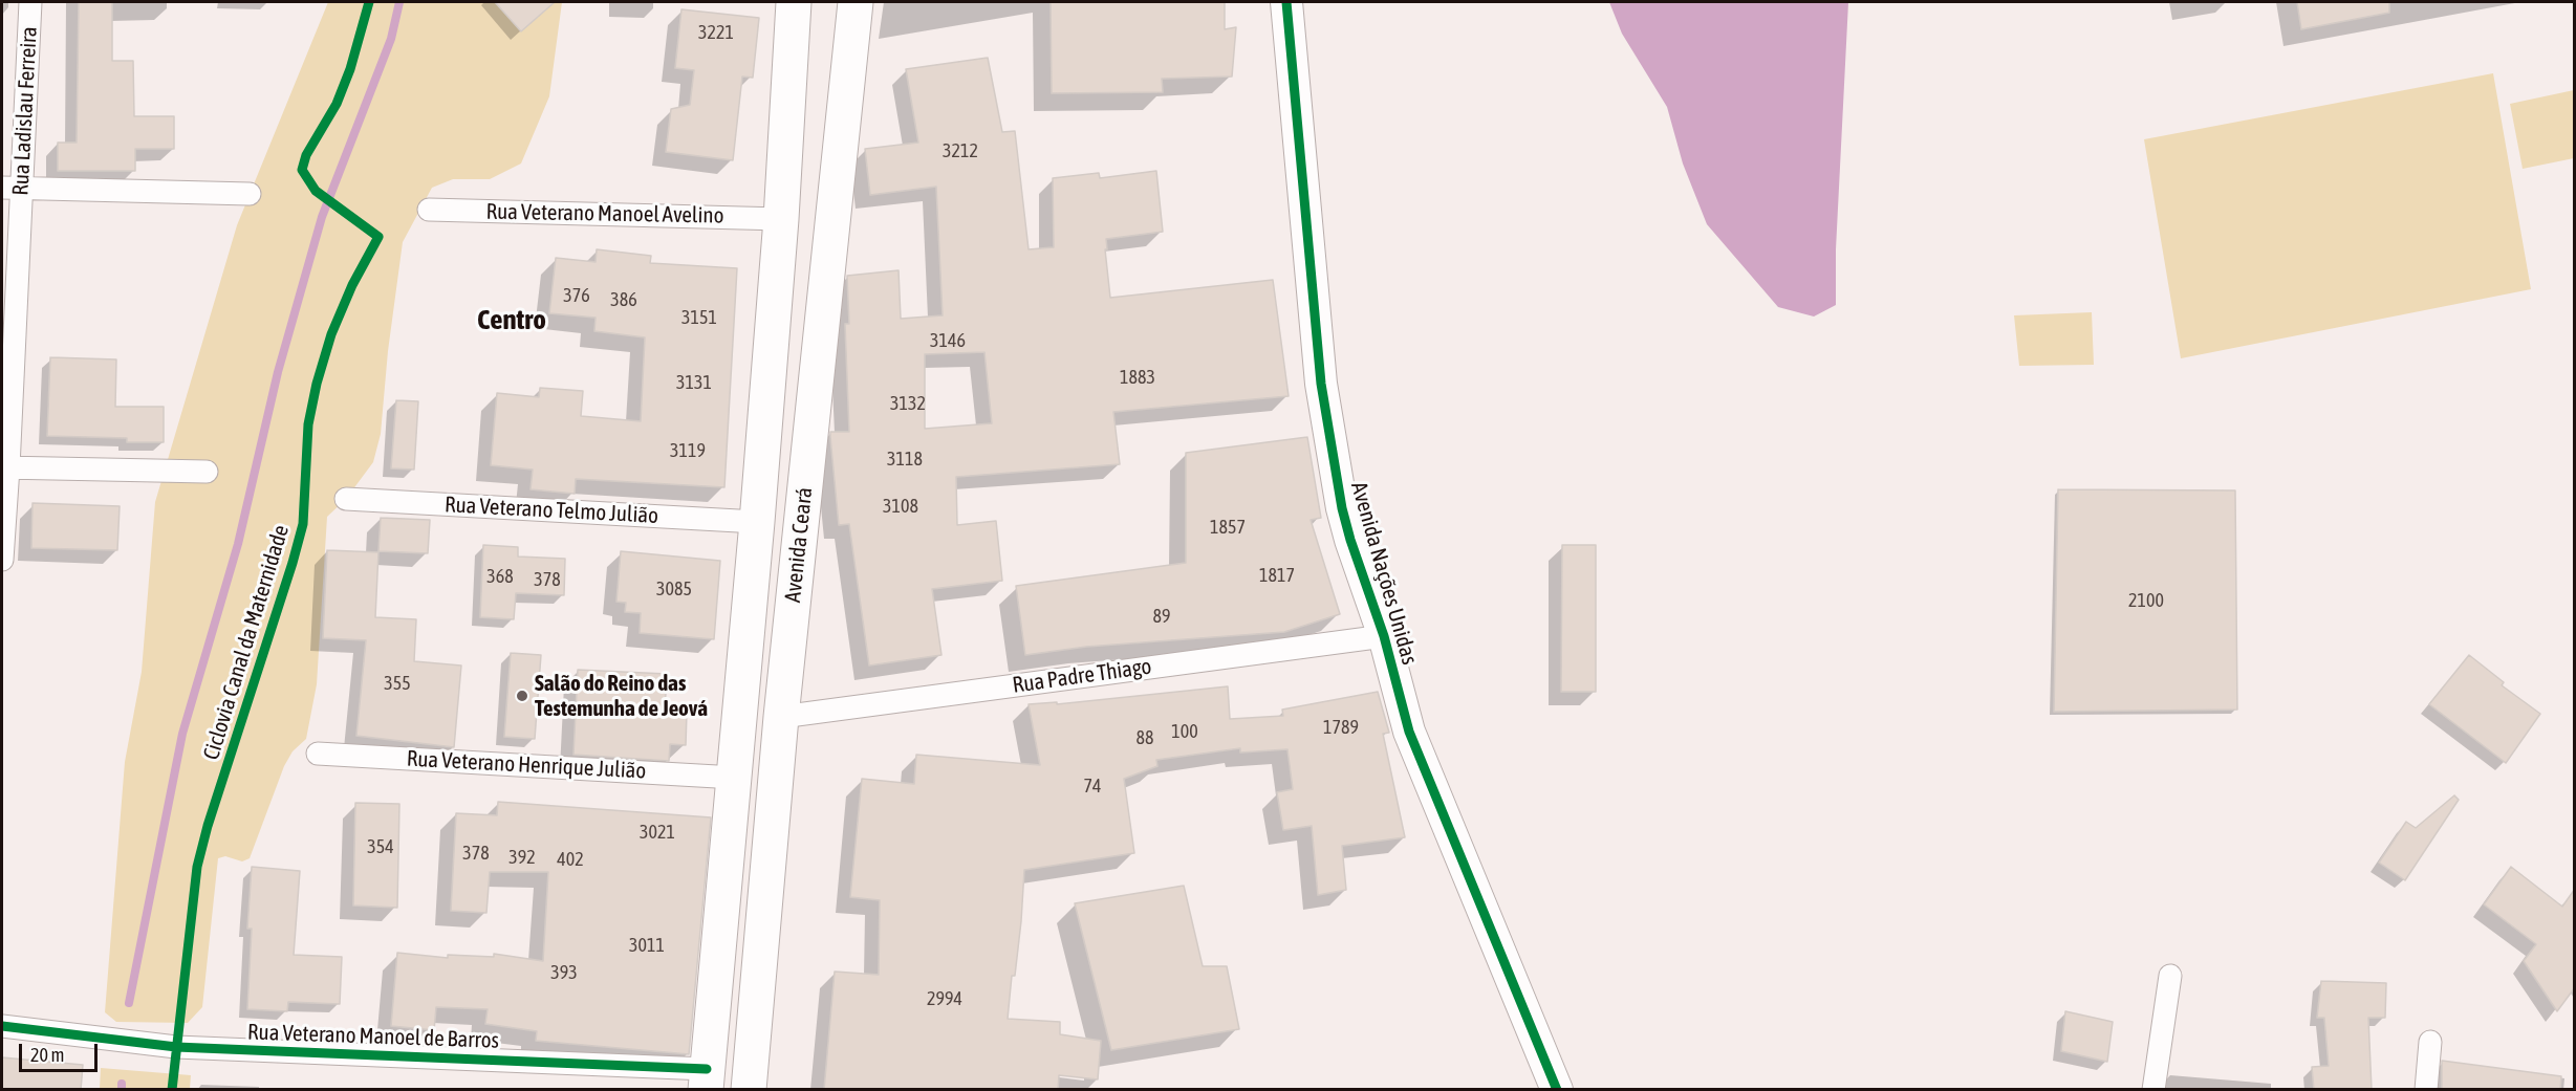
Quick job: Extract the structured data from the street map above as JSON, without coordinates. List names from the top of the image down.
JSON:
{
  "streets": {
    "main road": ["Avenida Ceará"],
    "street": [
      "Rua Ladislau Ferreira",
      "Rua Veterano Manoel Avelino",
      "Rua Veterano Telmo Julião",
      "Avenida Nações Unidas",
      "Rua Padre Thiago",
      "Rua Veterano Henrique Julião",
      "Rua Veterano Manoel de Barros"
    ],
    "cycle path": ["Ciclovia Canal da Maternidade"]
  },
  "crossings": [
    ["Rua Veterano Manoel Avelino", "Avenida Ceará"],
    ["Rua Veterano Telmo Julião", "Avenida Ceará"],
    ["Avenida Ceará", "Rua Padre Thiago"],
    ["Avenida Ceará", "Rua Veterano Henrique Julião"],
    ["Avenida Ceará", "Rua Veterano Manoel de Barros"],
    ["Avenida Nações Unidas", "Rua Padre Thiago"]
  ],
  "districts": ["Centro"],
  "places": ["Salão do Reino das Testemunha de Jeová"],
  "house_numbers": [
    "3221",
    "3212",
    "376",
    "386",
    "3151",
    "3146",
    "1883",
    "3131",
    "3132",
    "3119",
    "3118",
    "3108",
    "1857",
    "1817",
    "368",
    "378",
    "3085",
    "2100",
    "89",
    "355",
    "1789",
    "100",
    "88",
    "74",
    "3021",
    "354",
    "378",
    "392",
    "402",
    "3011",
    "393",
    "2994"
  ],
  "scale_bar": "20 m"
}
